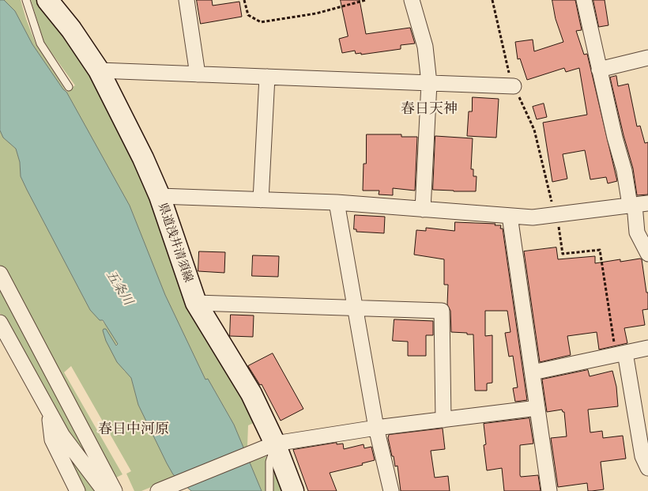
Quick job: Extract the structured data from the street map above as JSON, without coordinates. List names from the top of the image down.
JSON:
{
  "streets": {
    "main road": ["県道浅井清須線"]
  },
  "districts": ["春日天神", "春日中河原"],
  "water": ["五条川"]
}
